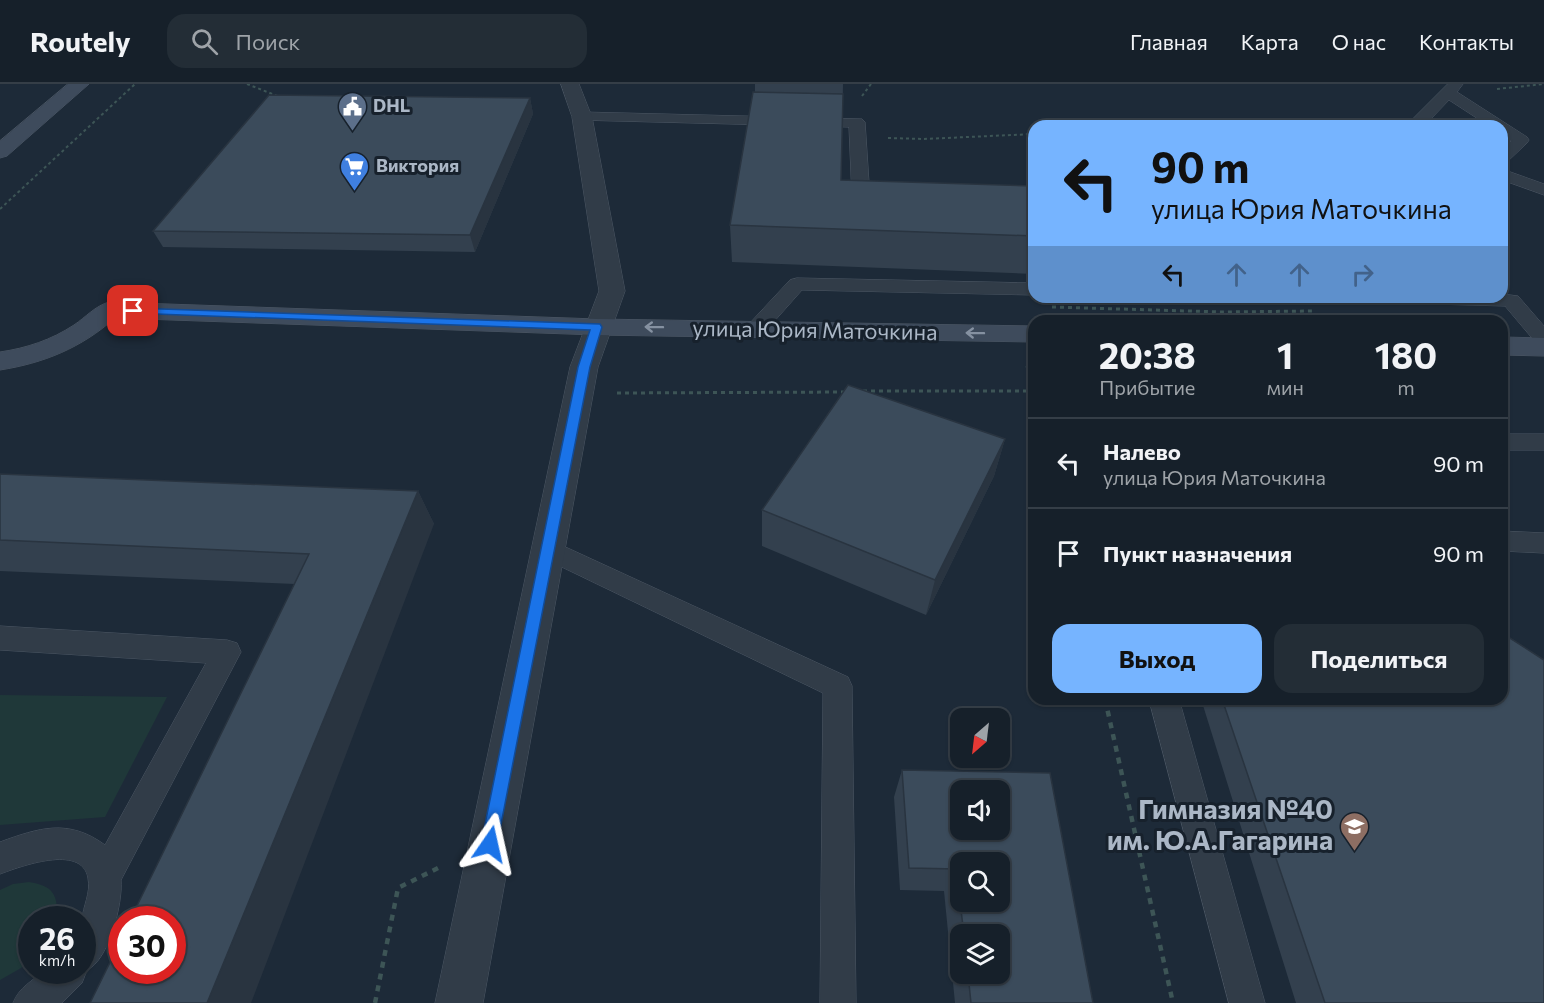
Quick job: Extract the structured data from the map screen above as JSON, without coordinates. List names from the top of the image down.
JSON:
{
  "streets": {
    "street": ["улица Юрия Маточкина"]
  },
  "one_way": ["улица Юрия Маточкина"],
  "places": {
    "public building": ["DHL"],
    "supermarket": ["Виктория"],
    "school or university": ["Гимназия №40 им. Ю.А.Гагарина"]
  },
  "north": "bottom left",
  "page": {
    "header": "Routely",
    "search": "Поиск",
    "nav": [
      "Главная",
      "Карта",
      "О нас",
      "Контакты"
    ],
    "turn": ["90 m", "улица Юрия Маточкина"],
    "eta": [
      "20:38",
      "Прибытие",
      "1",
      "мин",
      "180",
      "m"
    ],
    "list": [
      {
        "name": "Налево",
        "note": "улица Юрия Маточкина",
        "value": "90 m"
      },
      {
        "name": "Пункт назначения",
        "value": "90 m"
      }
    ],
    "buttons": ["Выход", "Поделиться"],
    "speed": "26 km/h",
    "limit": "30"
  }
}
